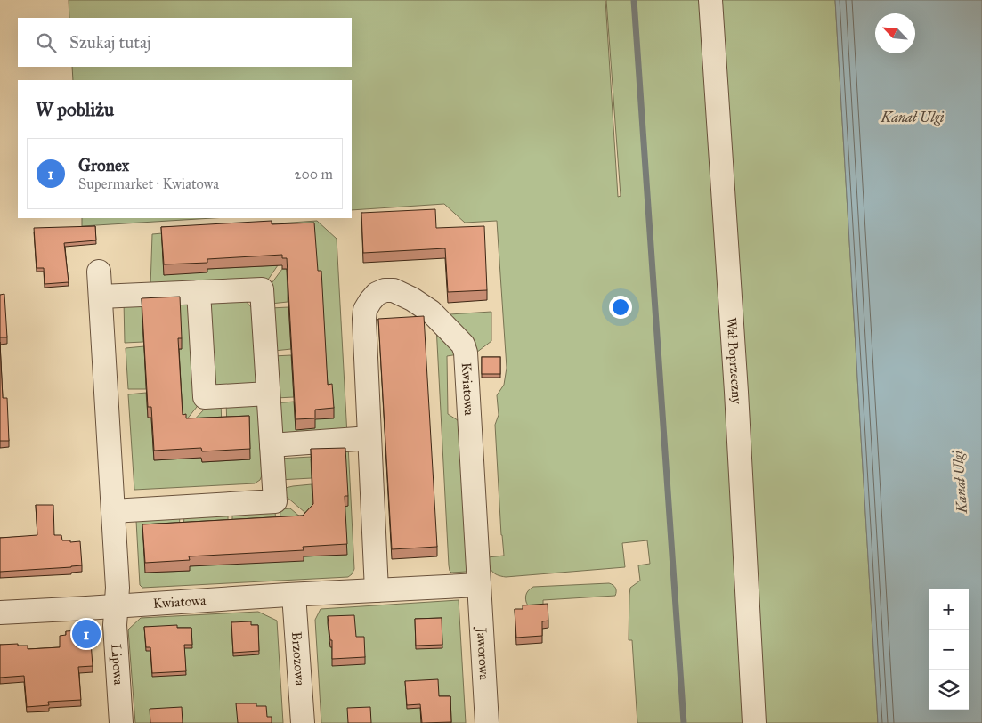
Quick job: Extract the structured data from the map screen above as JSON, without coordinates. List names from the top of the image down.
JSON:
{
  "streets": {
    "street": [
      "Wał Poprzeczny",
      "Kwiatowa",
      "Jaworowa",
      "Brzozowa",
      "Lipowa"
    ]
  },
  "crossings": [
    ["Kwiatowa", "Jaworowa"],
    ["Kwiatowa", "Brzozowa"],
    ["Kwiatowa", "Lipowa"]
  ],
  "water": ["Kanał Ulgi"],
  "north": "top left",
  "page": {
    "search": "Szukaj tutaj",
    "heading": "W pobliżu",
    "list": [
      {
        "mark": "1",
        "name": "Gronex",
        "note": "Supermarket · Kwiatowa",
        "value": "200 m"
      }
    ],
    "map_buttons": ["+", "−"],
    "pins": "1"
  }
}
